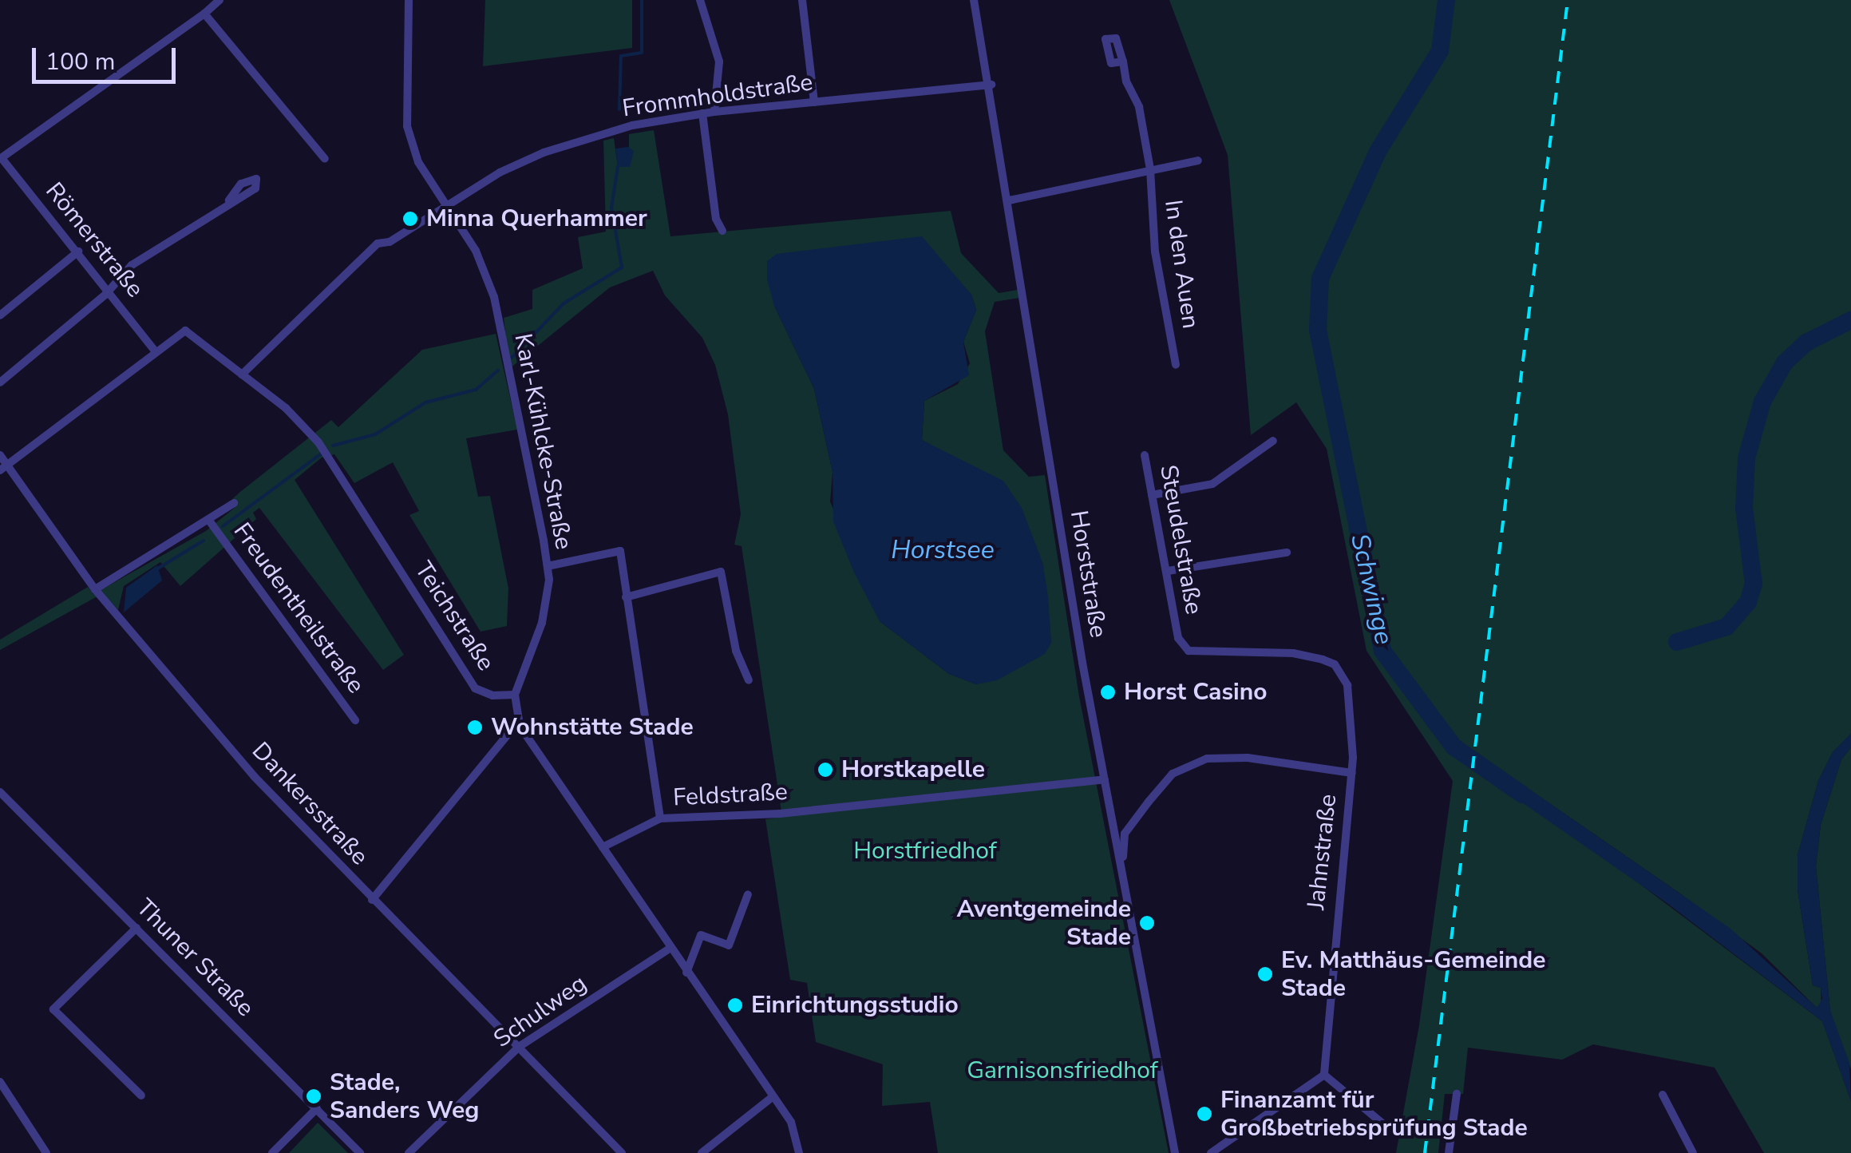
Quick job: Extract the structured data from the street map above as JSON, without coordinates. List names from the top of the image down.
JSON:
{
  "streets": {
    "street": [
      "Frommholdstraße",
      "Römerstraße",
      "In den Auen",
      "Karl-Kühlcke-Straße",
      "Steudelstraße",
      "Horststraße",
      "Freudentheilstraße",
      "Teichstraße",
      "Feldstraße",
      "Dankersstraße",
      "Jahnstraße",
      "Thuner Straße",
      "Schulweg"
    ]
  },
  "crossings": [
    ["Frommholdstraße", "Karl-Kühlcke-Straße"],
    ["Frommholdstraße", "Horststraße"],
    ["Frommholdstraße", "Teichstraße"],
    ["Römerstraße", "Teichstraße"],
    ["In den Auen", "Horststraße"],
    ["Karl-Kühlcke-Straße", "Teichstraße"],
    ["Steudelstraße", "Jahnstraße"],
    ["Horststraße", "Feldstraße"],
    ["Dankersstraße", "Schulweg"]
  ],
  "water": ["Horstsee", "Schwinge"],
  "parks": ["Horstfriedhof", "Garnisonsfriedhof"],
  "places": [
    "Minna Querhammer",
    "Horst Casino",
    "Wohnstätte Stade",
    "Horstkapelle",
    "Aventgemeinde Stade",
    "Ev. Matthäus-Gemeinde Stade",
    "Einrichtungsstudio",
    "Stade, Sanders Weg",
    "Finanzamt für Großbetriebsprüfung Stade"
  ],
  "scale_bar": "100 m"
}
